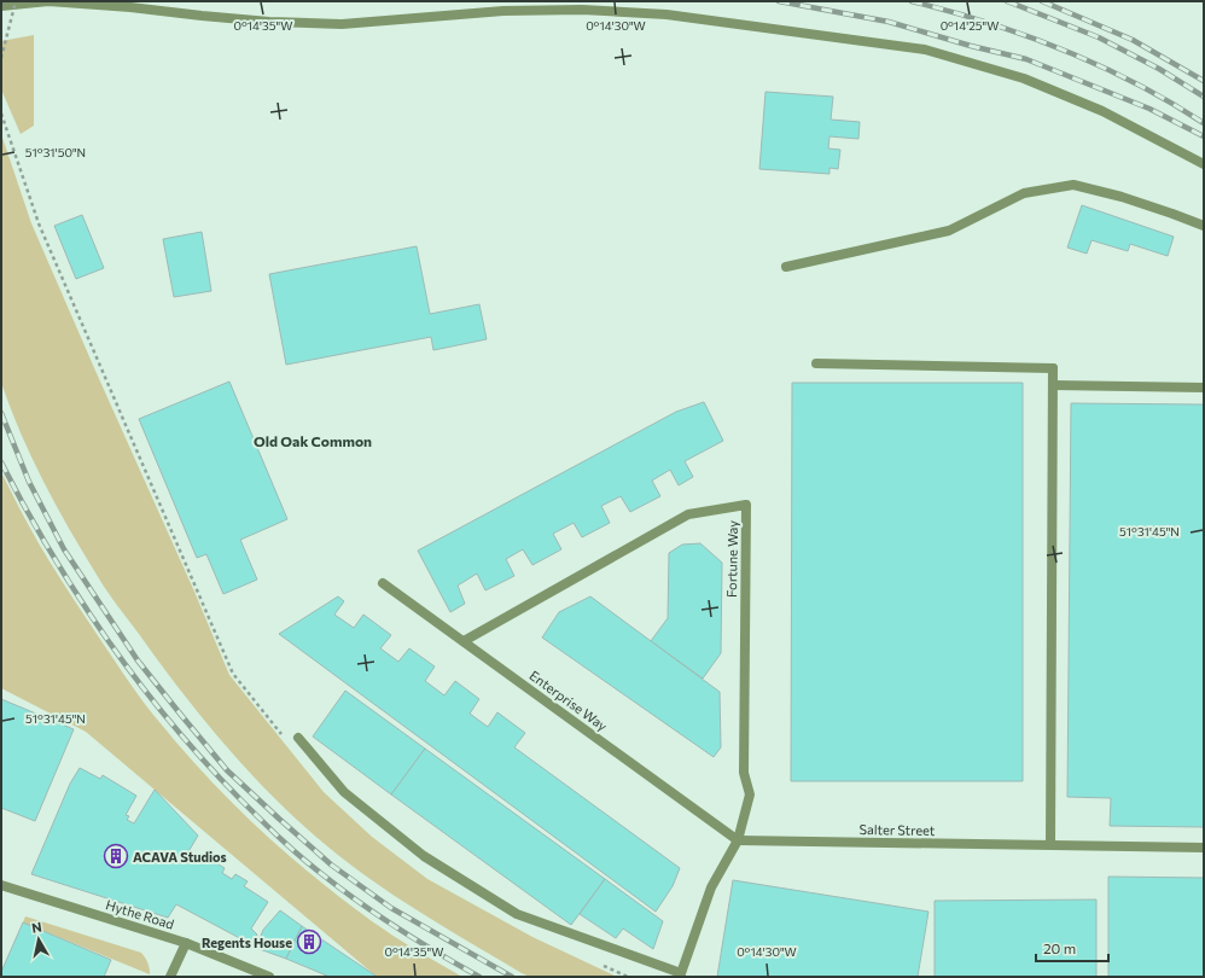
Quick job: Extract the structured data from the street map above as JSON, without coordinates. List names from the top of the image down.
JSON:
{
  "streets": {
    "street": [
      "Fortune Way",
      "Enterprise Way",
      "Salter Street",
      "Hythe Road"
    ]
  },
  "crossings": [
    ["Fortune Way", "Enterprise Way"],
    ["Fortune Way", "Salter Street"],
    ["Enterprise Way", "Salter Street"]
  ],
  "districts": ["Old Oak Common"],
  "places": {
    "building": ["ACAVA Studios", "Regents House"]
  },
  "scale_bar": "20 m",
  "north": "top",
  "coordinates": [
    "0°14'35\"W",
    "0°14'30\"W",
    "0°14'25\"W",
    "51°31'50\"N",
    "51°31'45\"N"
  ]
}
